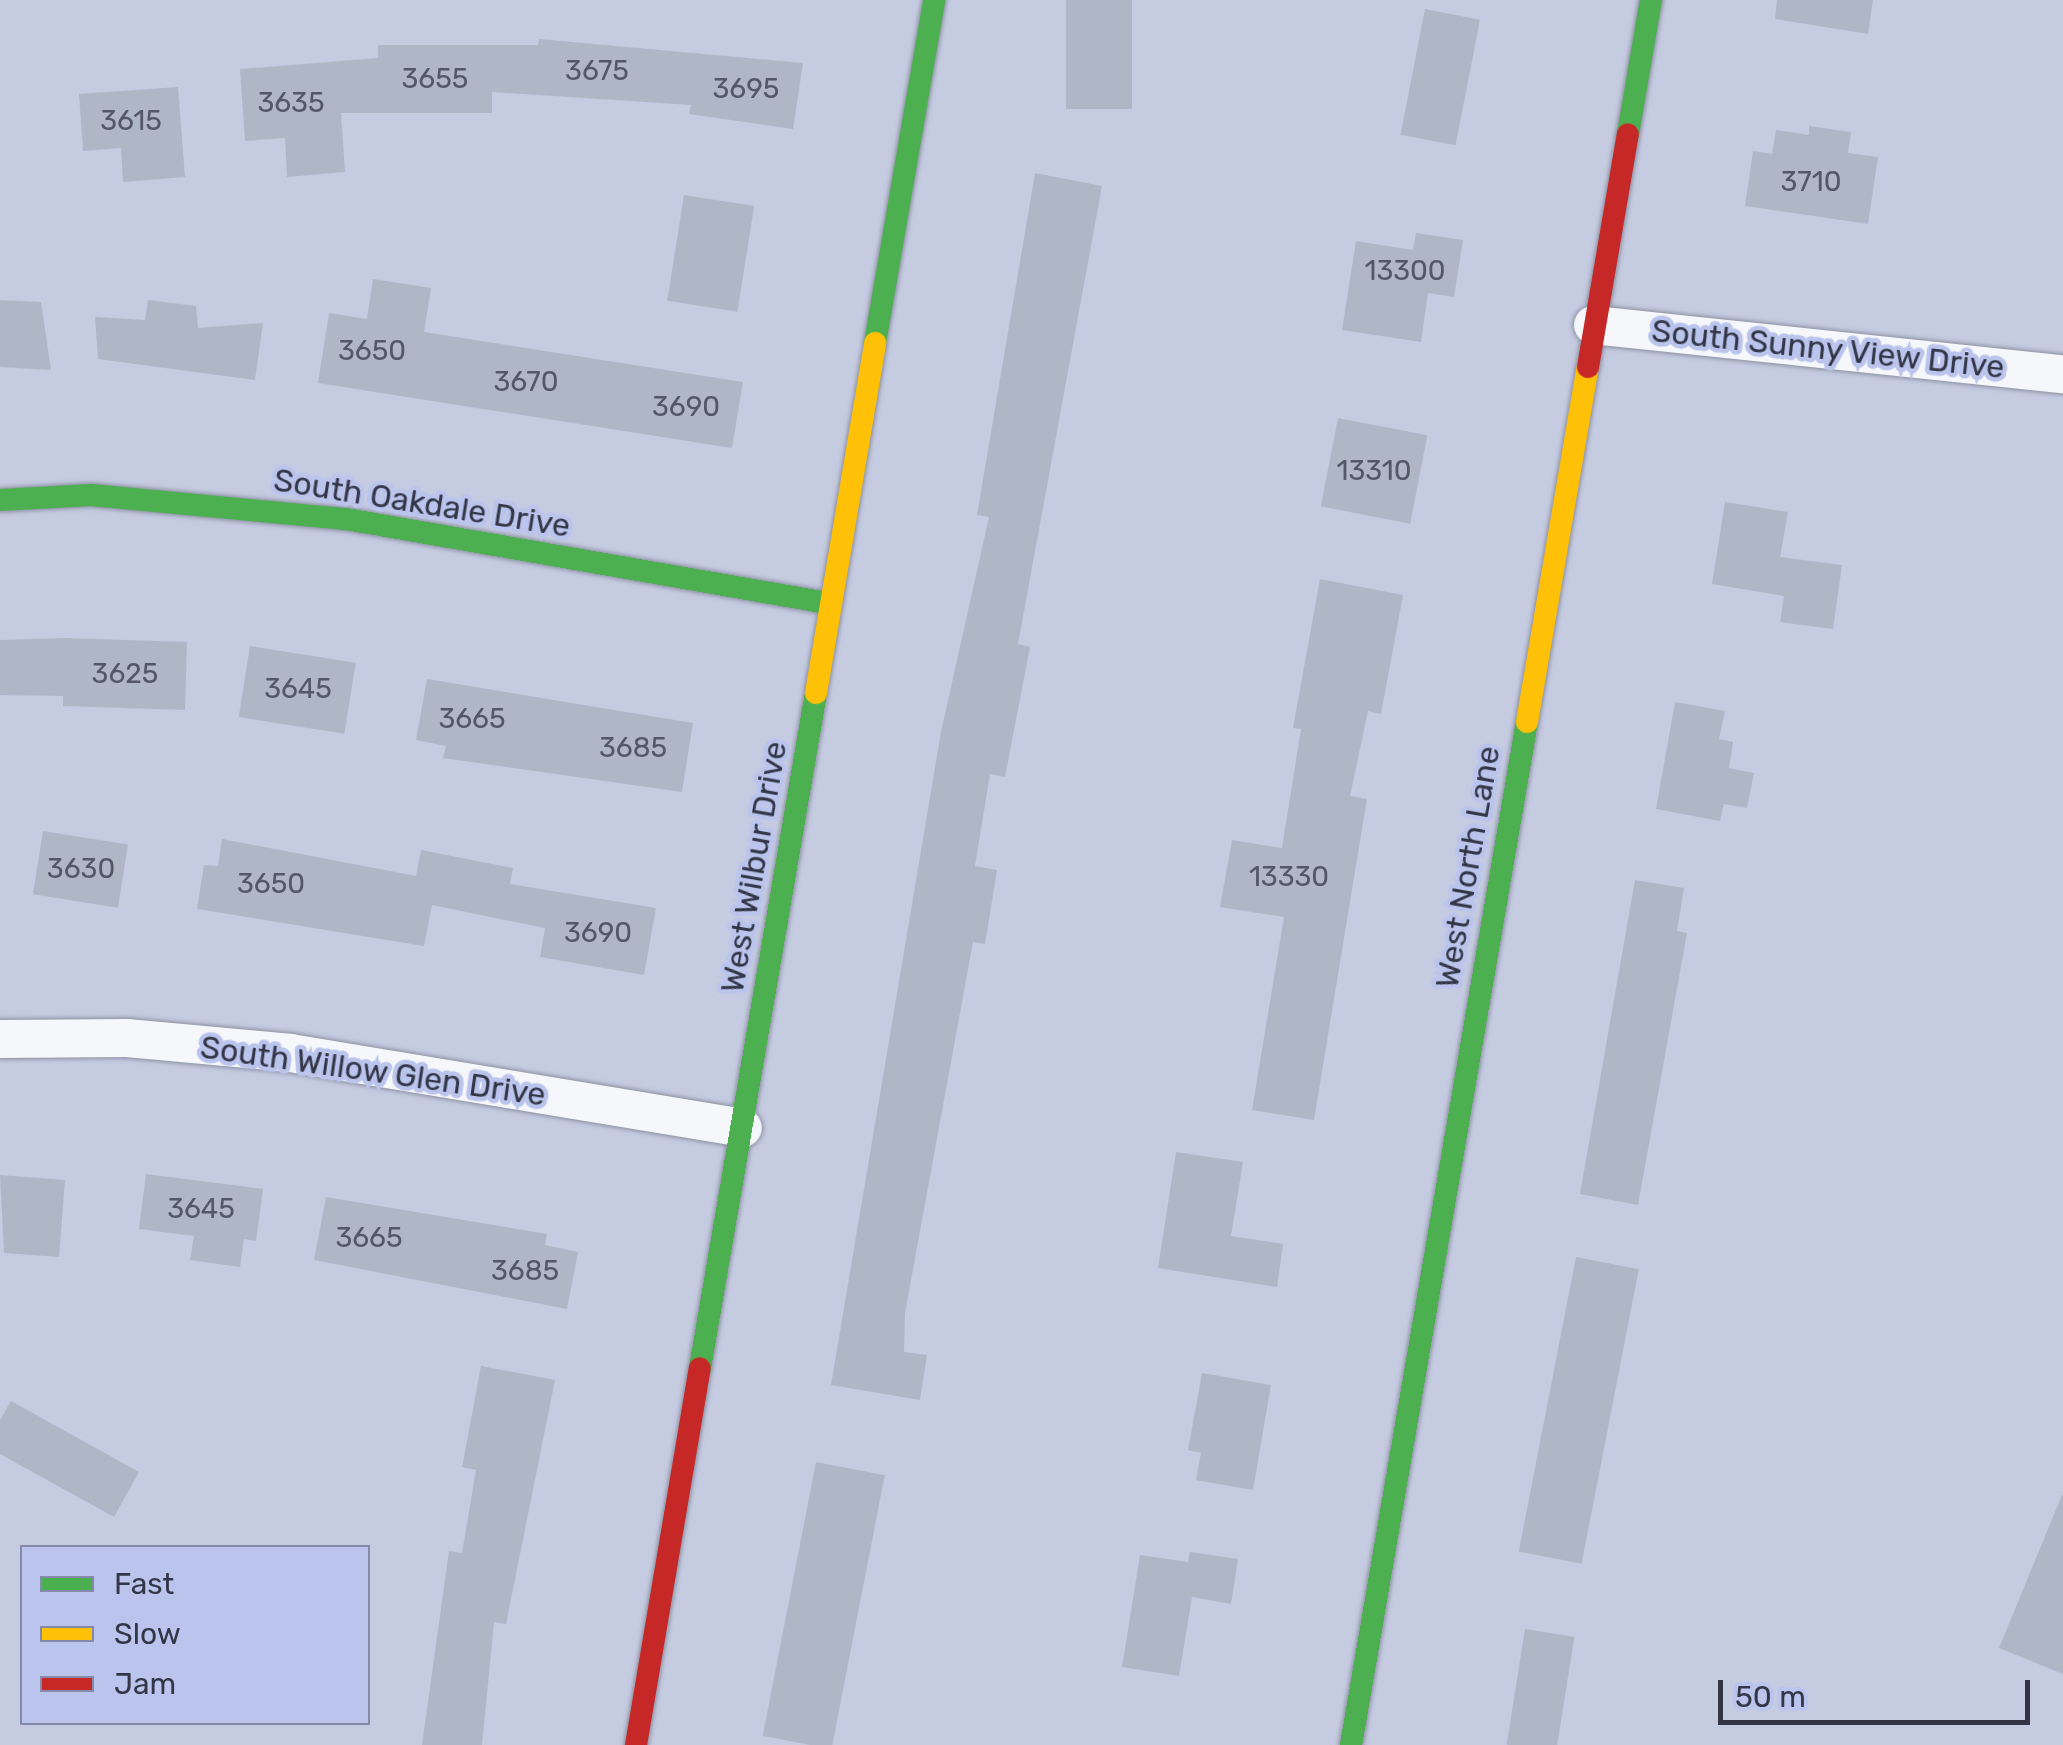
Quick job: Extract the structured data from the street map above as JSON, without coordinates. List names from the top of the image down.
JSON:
{
  "streets": {
    "street": [
      "South Sunny View Drive",
      "South Oakdale Drive",
      "West Wilbur Drive",
      "West North Lane",
      "South Willow Glen Drive"
    ]
  },
  "crossings": [
    ["South Sunny View Drive", "West North Lane"],
    ["South Oakdale Drive", "West Wilbur Drive"],
    ["West Wilbur Drive", "South Willow Glen Drive"]
  ],
  "house_numbers": [
    "3675",
    "3655",
    "3695",
    "3635",
    "3615",
    "3710",
    "13300",
    "3650",
    "3670",
    "3690",
    "13310",
    "3625",
    "3645",
    "3665",
    "3685",
    "3630",
    "13330",
    "3650",
    "3690",
    "3645",
    "3665",
    "3685"
  ],
  "legend": ["Fast", "Slow", "Jam"],
  "scale_bar": "50 m"
}
